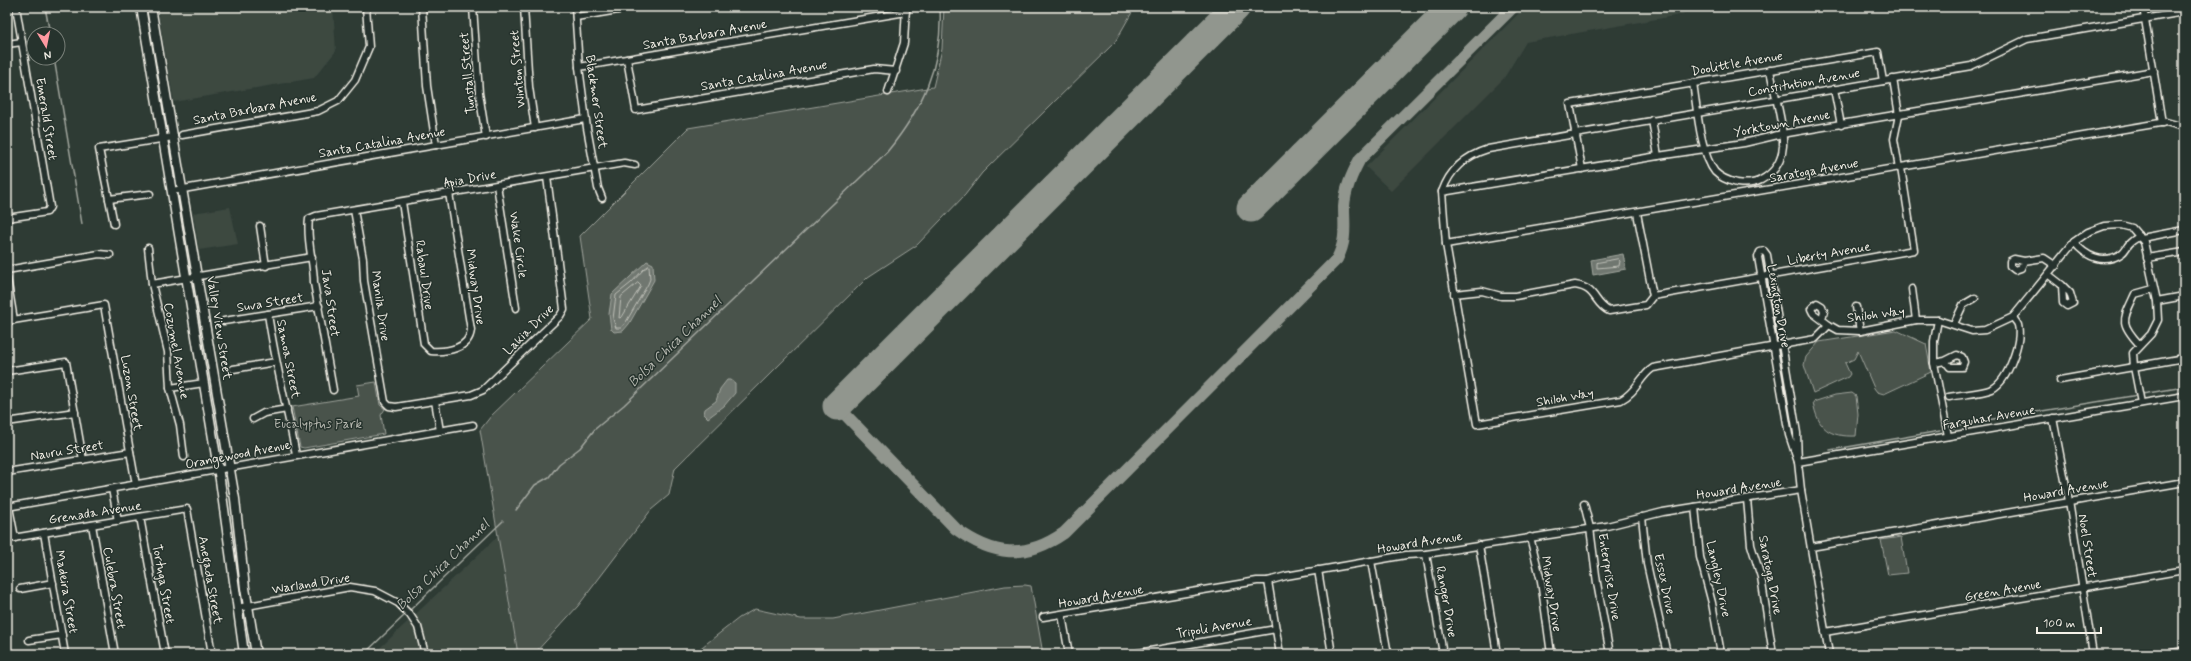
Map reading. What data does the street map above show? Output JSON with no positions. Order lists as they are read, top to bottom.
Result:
{
  "streets": {
    "main road": ["Valley View Street"],
    "street": [
      "Santa Barbara Avenue",
      "Doolittle Avenue",
      "Winton Street",
      "Tunstall Street",
      "Santa Catalina Avenue",
      "Constitution Avenue",
      "Blackmer Street",
      "Emerald Street",
      "Yorktown Avenue",
      "Saratoga Avenue",
      "Apia Drive",
      "Wake Circle",
      "Liberty Avenue",
      "Rabaul Drive",
      "Midway Drive",
      "Suva Street",
      "Java Street",
      "Manila Drive",
      "Lexington Drive",
      "Shiloh Way",
      "Lakia Drive",
      "Cozumel Avenue",
      "Samoa Street",
      "Luzon Street",
      "Farquhar Avenue",
      "Nauru Street",
      "Orangewood Avenue",
      "Howard Avenue",
      "Grenada Avenue",
      "Noel Street",
      "Saratoga Drive",
      "Enterprise Drive",
      "Langley Drive",
      "Anegada Street",
      "Tortuga Street",
      "Warland Drive",
      "Essex Drive",
      "Culebra Street",
      "Green Avenue",
      "Madeira Street",
      "Ranger Drive",
      "Tripoli Avenue"
    ]
  },
  "crossings": [
    ["Santa Barbara Avenue", "Santa Catalina Avenue"],
    ["Santa Barbara Avenue", "Blackmer Street"],
    ["Doolittle Avenue", "Constitution Avenue"],
    ["Winton Street", "Santa Catalina Avenue"],
    ["Tunstall Street", "Santa Catalina Avenue"],
    ["Santa Catalina Avenue", "Blackmer Street"],
    ["Santa Catalina Avenue", "Valley View Street"],
    ["Constitution Avenue", "Yorktown Avenue"],
    ["Constitution Avenue", "Shiloh Way"],
    ["Blackmer Street", "Apia Drive"],
    ["Yorktown Avenue", "Shiloh Way"],
    ["Saratoga Avenue", "Liberty Avenue"],
    ["Saratoga Avenue", "Shiloh Way"],
    ["Apia Drive", "Wake Circle"],
    ["Apia Drive", "Rabaul Drive"],
    ["Apia Drive", "Midway Drive"],
    ["Apia Drive", "Java Street"],
    ["Apia Drive", "Manila Drive"],
    ["Apia Drive", "Lakia Drive"],
    ["Liberty Avenue", "Lexington Drive"],
    ["Rabaul Drive", "Midway Drive"],
    ["Midway Drive", "Howard Avenue"],
    ["Suva Street", "Java Street"],
    ["Suva Street", "Samoa Street"],
    ["Manila Drive", "Lakia Drive"],
    ["Lexington Drive", "Shiloh Way"],
    ["Lexington Drive", "Farquhar Avenue"],
    ["Lexington Drive", "Howard Avenue"],
    ["Lexington Drive", "Green Avenue"],
    ["Valley View Street", "Orangewood Avenue"],
    ["Valley View Street", "Warland Drive"],
    ["Samoa Street", "Orangewood Avenue"],
    ["Luzon Street", "Nauru Street"],
    ["Luzon Street", "Orangewood Avenue"],
    ["Farquhar Avenue", "Noel Street"],
    ["Howard Avenue", "Noel Street"],
    ["Howard Avenue", "Saratoga Drive"],
    ["Howard Avenue", "Enterprise Drive"],
    ["Howard Avenue", "Langley Drive"],
    ["Howard Avenue", "Essex Drive"],
    ["Howard Avenue", "Ranger Drive"],
    ["Grenada Avenue", "Anegada Street"],
    ["Grenada Avenue", "Tortuga Street"],
    ["Grenada Avenue", "Culebra Street"],
    ["Grenada Avenue", "Madeira Street"],
    ["Noel Street", "Green Avenue"]
  ],
  "water": ["Bolsa Chica Channel"],
  "parks": ["Eucalyptus Park"],
  "scale_bar": "100 m",
  "north": "bottom"
}
